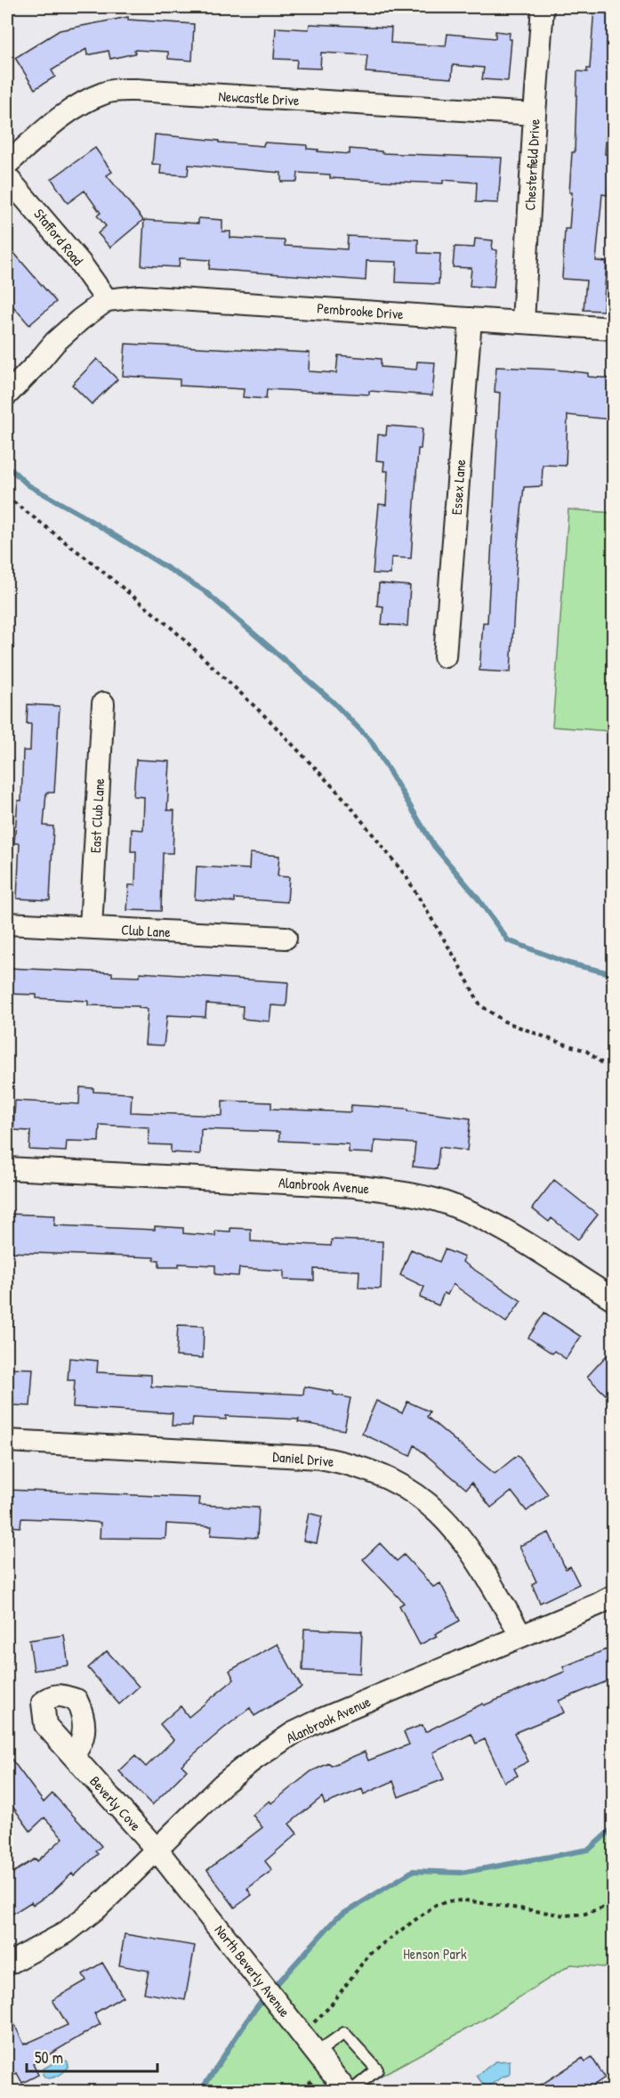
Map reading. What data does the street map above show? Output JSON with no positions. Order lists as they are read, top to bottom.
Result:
{
  "streets": {
    "street": [
      "Newcastle Drive",
      "Chesterfield Drive",
      "Stafford Road",
      "Pembrooke Drive",
      "Essex Lane",
      "East Club Lane",
      "Club Lane",
      "Alanbrook Avenue",
      "Daniel Drive",
      "Beverly Cove",
      "North Beverly Avenue"
    ]
  },
  "crossings": [
    ["Newcastle Drive", "Chesterfield Drive"],
    ["Chesterfield Drive", "Pembrooke Drive"],
    ["Stafford Road", "Pembrooke Drive"],
    ["Pembrooke Drive", "Essex Lane"],
    ["East Club Lane", "Club Lane"],
    ["Alanbrook Avenue", "Daniel Drive"],
    ["Alanbrook Avenue", "Beverly Cove"],
    ["Alanbrook Avenue", "North Beverly Avenue"],
    ["Beverly Cove", "North Beverly Avenue"]
  ],
  "parks": ["Henson Park"],
  "scale_bar": "50 m"
}
